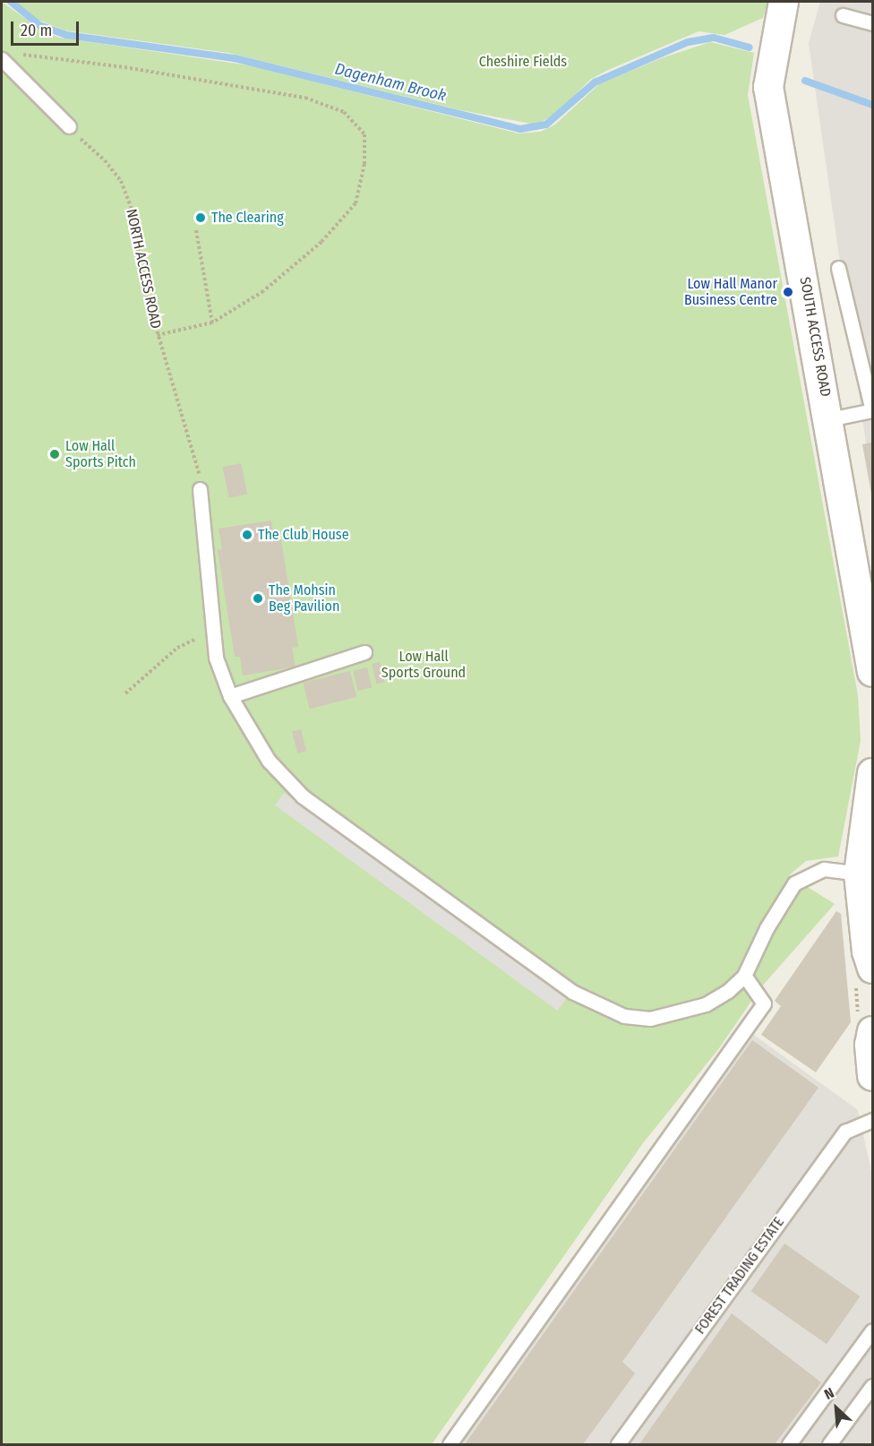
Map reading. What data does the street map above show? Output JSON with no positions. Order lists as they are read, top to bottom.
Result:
{
  "streets": {
    "street": ["SOUTH ACCESS ROAD"],
    "lane": ["FOREST TRADING ESTATE"],
    "path": ["NORTH ACCESS ROAD"]
  },
  "water": ["Dagenham Brook"],
  "parks": ["Cheshire Fields", "Low Hall Sports Ground"],
  "places": [
    "The Clearing",
    "Low Hall Manor Business Centre",
    "Low Hall Sports Pitch",
    "The Club House",
    "The Mohsin Beg Pavilion"
  ],
  "scale_bar": "20 m",
  "north": "top left"
}
